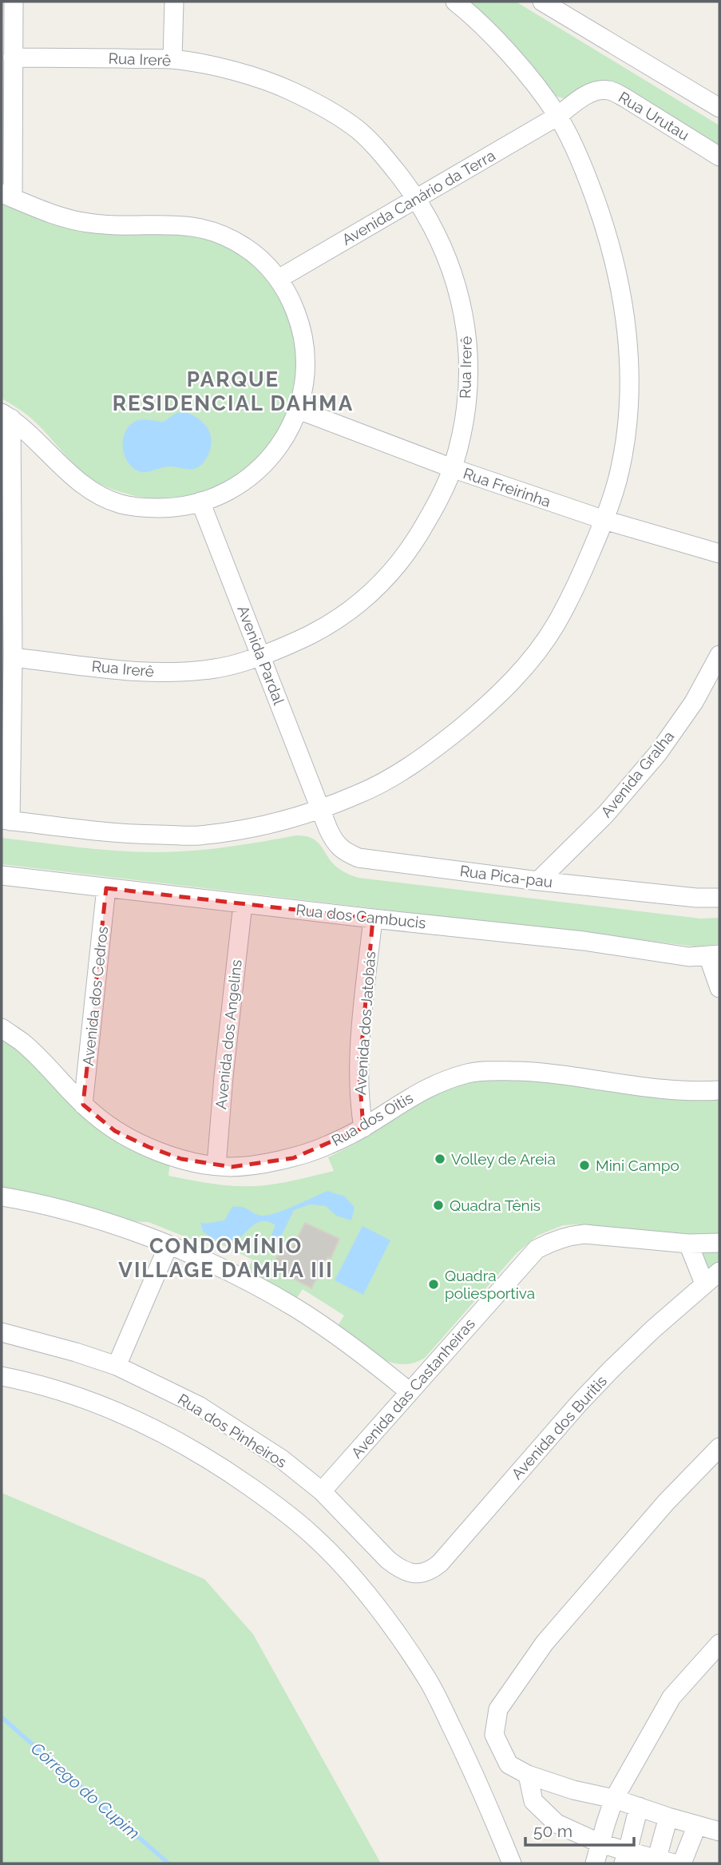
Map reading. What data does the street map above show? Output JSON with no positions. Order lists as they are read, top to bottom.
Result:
{
  "streets": {
    "street": [
      "Rua Irerê",
      "Rua Urutau",
      "Avenida Canário da Terra",
      "Rua Freirinha",
      "Avenida Pardal",
      "Avenida Gralha",
      "Rua Pica-pau",
      "Rua dos Cambucis",
      "Avenida dos Cedros",
      "Avenida dos Jatobás",
      "Avenida dos Angelins",
      "Rua dos Oitis",
      "Avenida das Castanheiras",
      "Avenida dos Buritis",
      "Rua dos Pinheiros"
    ]
  },
  "crossings": [
    ["Rua Irerê", "Avenida Canário da Terra"],
    ["Rua Irerê", "Rua Freirinha"],
    ["Rua Irerê", "Avenida Pardal"],
    ["Rua Urutau", "Avenida Canário da Terra"],
    ["Avenida Pardal", "Rua Pica-pau"],
    ["Avenida Gralha", "Rua Pica-pau"],
    ["Rua dos Cambucis", "Avenida dos Cedros"],
    ["Rua dos Cambucis", "Avenida dos Jatobás"],
    ["Rua dos Cambucis", "Avenida dos Angelins"],
    ["Avenida dos Cedros", "Rua dos Oitis"],
    ["Avenida dos Jatobás", "Rua dos Oitis"],
    ["Avenida dos Angelins", "Rua dos Oitis"],
    ["Avenida das Castanheiras", "Rua dos Pinheiros"],
    ["Avenida dos Buritis", "Rua dos Pinheiros"]
  ],
  "districts": ["PARQUE RESIDENCIAL DAHMA", "CONDOMÍNIO VILLAGE DAMHA III"],
  "water": ["Córrego do Cupim"],
  "places": [
    "Volley de Areia",
    "Mini Campo",
    "Quadra Tênis",
    "Quadra poliesportiva"
  ],
  "scale_bar": "50 m"
}
